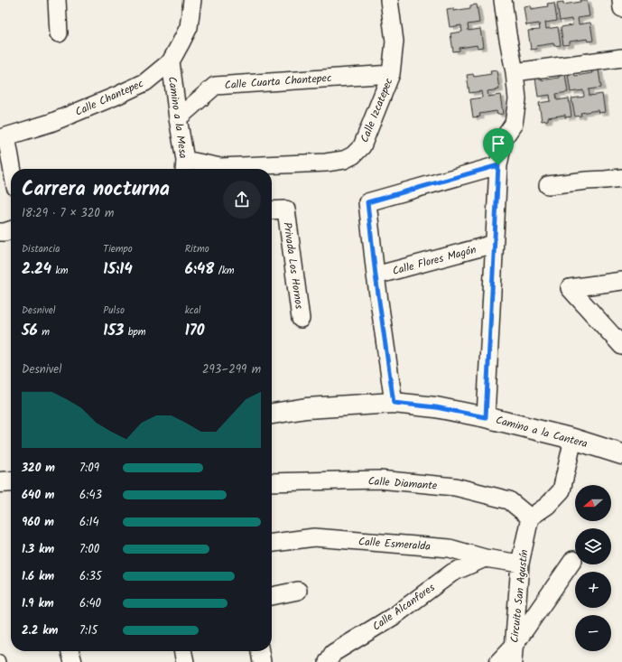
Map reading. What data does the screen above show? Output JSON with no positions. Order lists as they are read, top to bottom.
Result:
{
  "streets": {
    "street": [
      "Calle Cuarta Chantepec",
      "Calle Chantepec",
      "Calle Izcatepec",
      "Camino a la Mesa",
      "Calle Flores Magón",
      "Privada Los Hornos",
      "Camino a la Cantera",
      "Calle Diamante",
      "Calle Esmeralda",
      "Circuito San Agustín",
      "Calle Alcanfores"
    ]
  },
  "crossings": [
    ["Calle Cuarta Chantepec", "Calle Izcatepec"],
    ["Calle Cuarta Chantepec", "Camino a la Mesa"],
    ["Calle Chantepec", "Camino a la Mesa"],
    ["Calle Izcatepec", "Camino a la Mesa"],
    ["Calle Diamante", "Circuito San Agustín"],
    ["Calle Esmeralda", "Circuito San Agustín"],
    ["Calle Esmeralda", "Calle Alcanfores"]
  ],
  "north": "left",
  "page": {
    "heading": ["Carrera nocturna", "18:29 · 7 × 320 m"],
    "stats": [
      ["Distancia", "2.24 km"],
      ["Tiempo", "15:14"],
      ["Ritmo", "6:48 /km"],
      ["Desnivel", "56 m"],
      ["Pulso", "153 bpm"],
      ["kcal", "170"]
    ],
    "chart": ["Desnivel", "293–299 m"],
    "list": [
      {
        "name": "320 m",
        "note": "7:09"
      },
      {
        "name": "640 m",
        "note": "6:43"
      },
      {
        "name": "960 m",
        "note": "6:14"
      },
      {
        "name": "1.3 km",
        "note": "7:00"
      },
      {
        "name": "1.6 km",
        "note": "6:35"
      },
      {
        "name": "1.9 km",
        "note": "6:40"
      },
      {
        "name": "2.2 km",
        "note": "7:15"
      }
    ],
    "map_buttons": ["+", "−"]
  }
}
